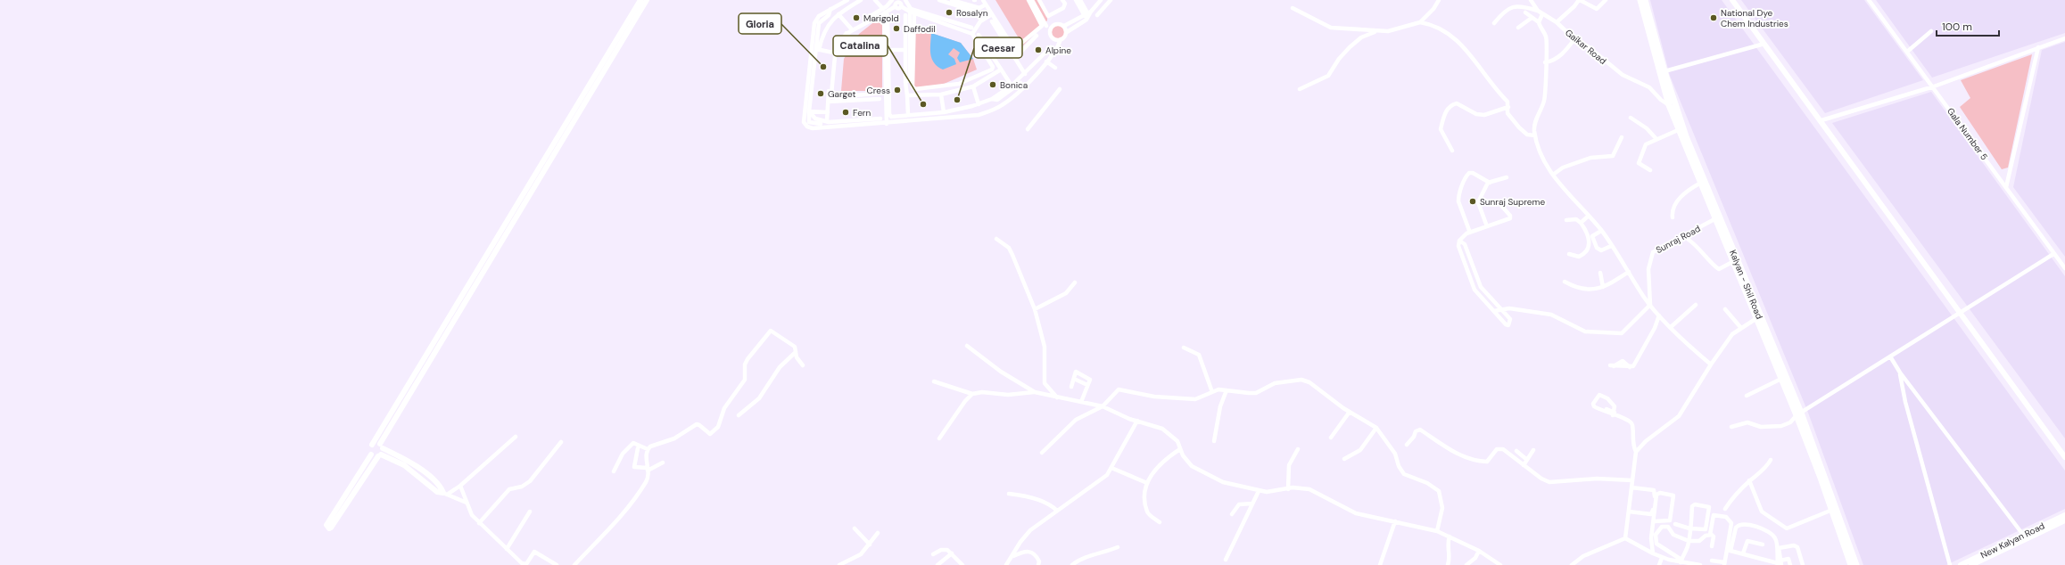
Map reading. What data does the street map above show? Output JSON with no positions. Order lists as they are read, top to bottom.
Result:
{
  "streets": {
    "main road": ["Kalyan - Shil Road"],
    "street": [
      "Gaikar Road",
      "Gala Number 5",
      "Sunraj Road",
      "New Kalyan Road"
    ]
  },
  "crossings": [
    ["Gaikar Road", "Kalyan - Shil Road"],
    ["Sunraj Road", "Kalyan - Shil Road"]
  ],
  "places": [
    "Rosalyn",
    "Marigold",
    "National Dye Chem Industries",
    "Daffodil",
    "Alpine",
    "Gloria",
    "Bonica",
    "Cress",
    "Garget",
    "Caesar",
    "Catalina",
    "Fern",
    "Sunraj Supreme"
  ],
  "scale_bar": "100 m"
}
